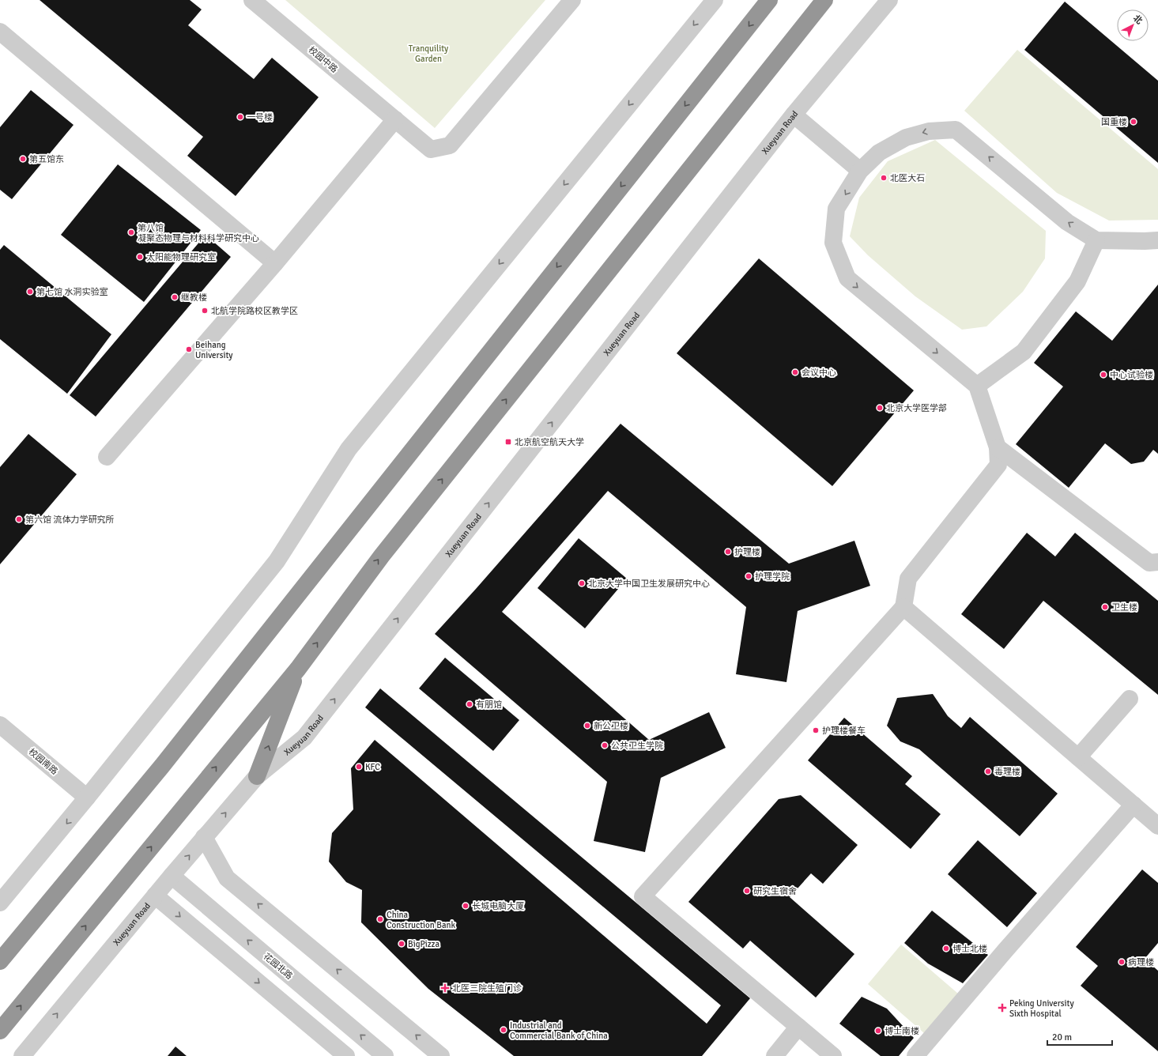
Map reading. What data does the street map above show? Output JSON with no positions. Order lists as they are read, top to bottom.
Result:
{
  "streets": {
    "street": [
      "校园中路",
      "Xueyuan Road",
      "校园南路",
      "花园北路"
    ]
  },
  "crossings": [
    ["Xueyuan Road", "花园北路"]
  ],
  "parks": ["Tranquility Garden"],
  "places": {
    "other": [
      "一号楼",
      "国重楼",
      "第五馆东",
      "北医大石",
      "第八馆 凝聚态物理与材料科学研究中心",
      "太阳能物理研究室",
      "第七馆 水洞实验室",
      "继教楼",
      "北航学院路校区教学区",
      "Beihang University",
      "会议中心",
      "中心试验楼",
      "北京大学医学部",
      "第六馆 流体力学研究所",
      "护理楼",
      "护理学院",
      "北京大学中国卫生发展研究中心",
      "卫生楼",
      "有朋馆",
      "新公卫楼",
      "护理楼餐车",
      "公共卫生学院",
      "KFC",
      "毒理楼",
      "研究生宿舍",
      "长城电脑大厦",
      "China Construction Bank",
      "BigPizza",
      "博士北楼",
      "病理楼",
      "Industrial and Commercial Bank of China",
      "博士南楼"
    ],
    "transit": ["北京航空航天大学"],
    "health": ["北医三院生殖门诊", "Peking University Sixth Hospital"]
  },
  "scale_bar": "20 m",
  "north": "top right"
}
